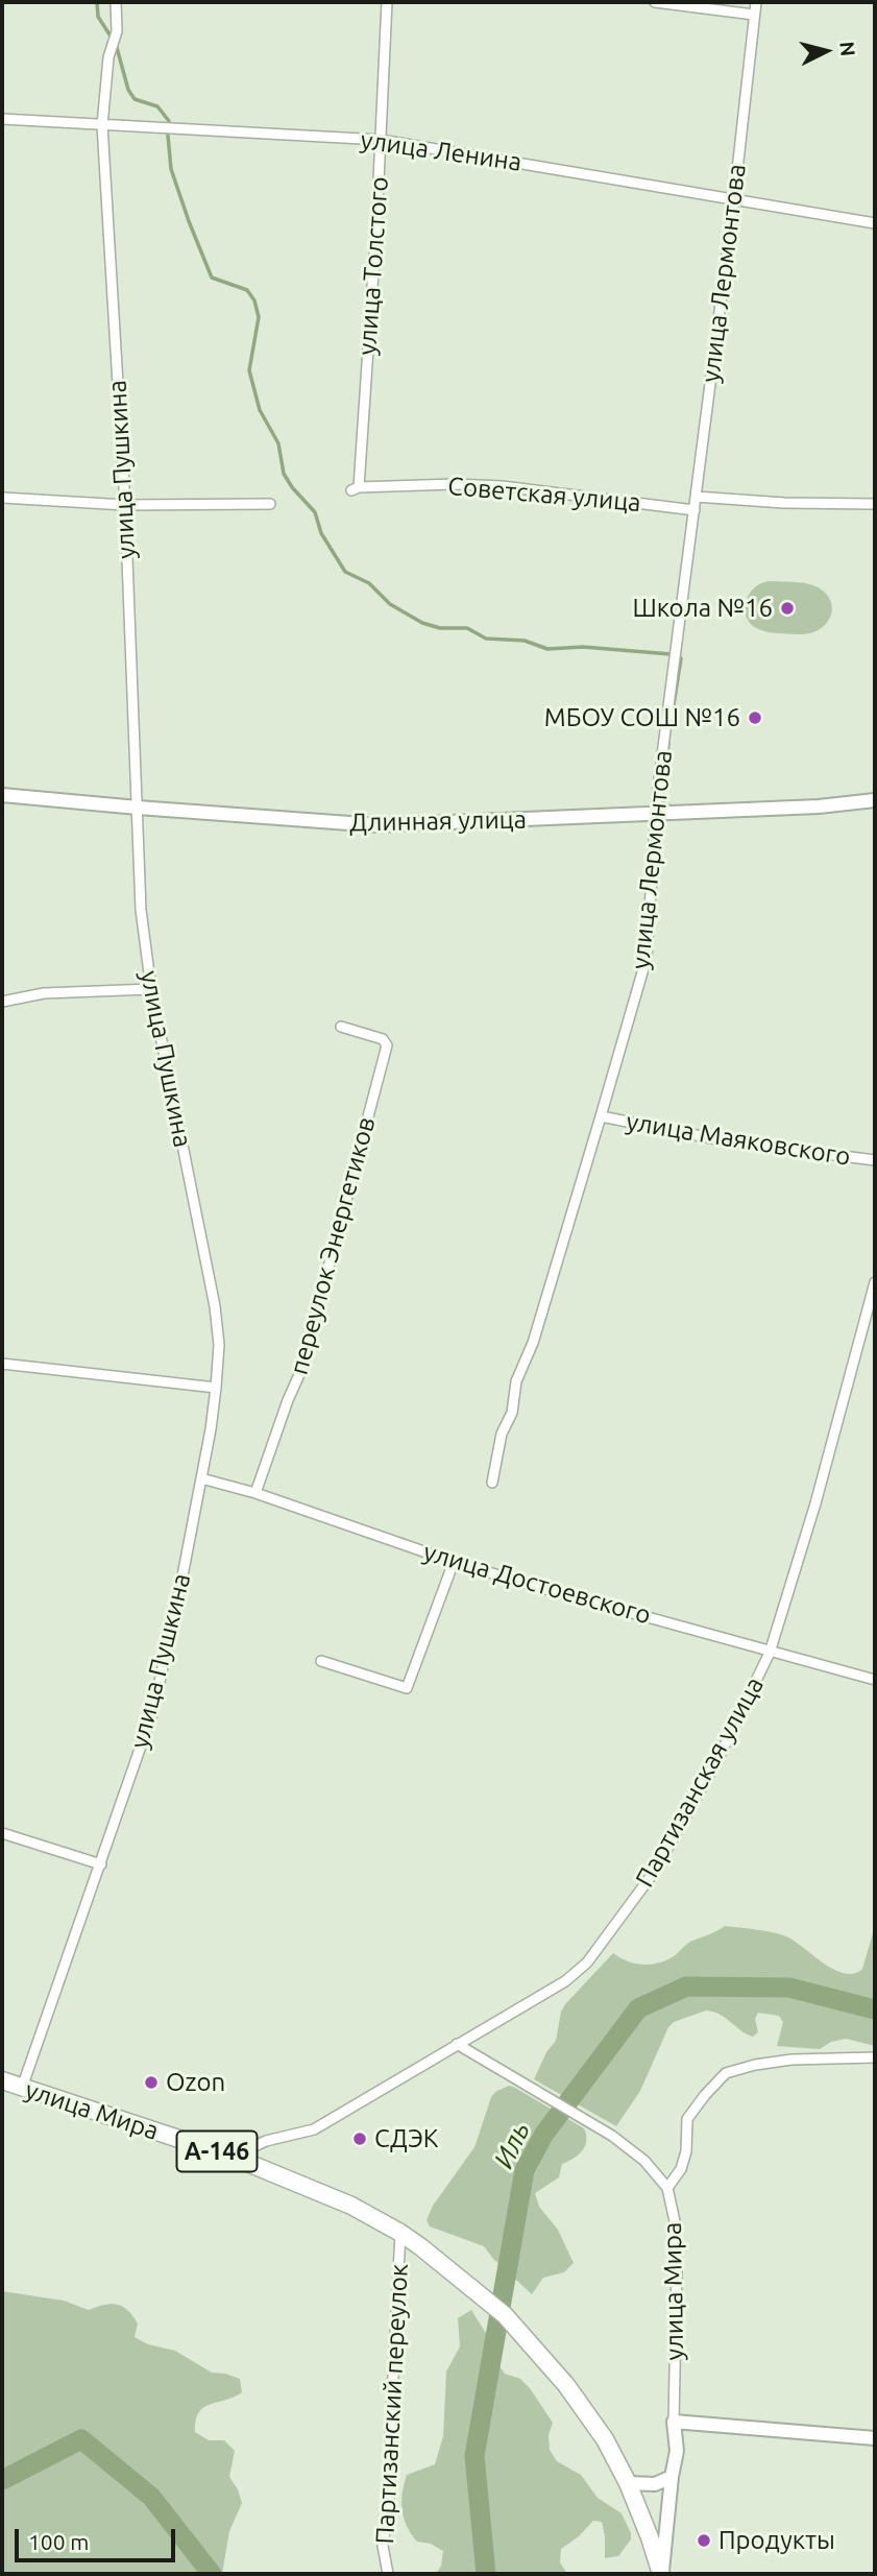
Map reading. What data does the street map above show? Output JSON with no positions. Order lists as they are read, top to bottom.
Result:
{
  "streets": {
    "highway": ["улица Мира", "А-146"],
    "main road": ["Длинная улица"],
    "street": [
      "улица Ленина",
      "улица Толстого",
      "улица Лермонтова",
      "улица Пушкина",
      "Советская улица",
      "улица Маяковского",
      "переулок Энергетиков",
      "улица Достоевского",
      "Партизанская улица",
      "Партизанский переулок"
    ]
  },
  "crossings": [
    ["улица Ленина", "улица Толстого"],
    ["улица Ленина", "улица Лермонтова"],
    ["улица Ленина", "улица Пушкина"],
    ["улица Толстого", "Советская улица"],
    ["улица Лермонтова", "Советская улица"],
    ["улица Лермонтова", "Длинная улица"],
    ["улица Лермонтова", "улица Маяковского"],
    ["улица Пушкина", "Длинная улица"],
    ["улица Пушкина", "улица Достоевского"],
    ["улица Пушкина", "улица Мира"],
    ["переулок Энергетиков", "улица Достоевского"],
    ["улица Достоевского", "Партизанская улица"],
    ["Партизанская улица", "улица Мира"],
    ["улица Мира", "Партизанский переулок"]
  ],
  "water": ["Иль"],
  "places": [
    "Школа №16",
    "МБОУ СОШ №16",
    "Ozon",
    "СДЭК",
    "Продукты"
  ],
  "scale_bar": "100 m",
  "north": "right"
}
